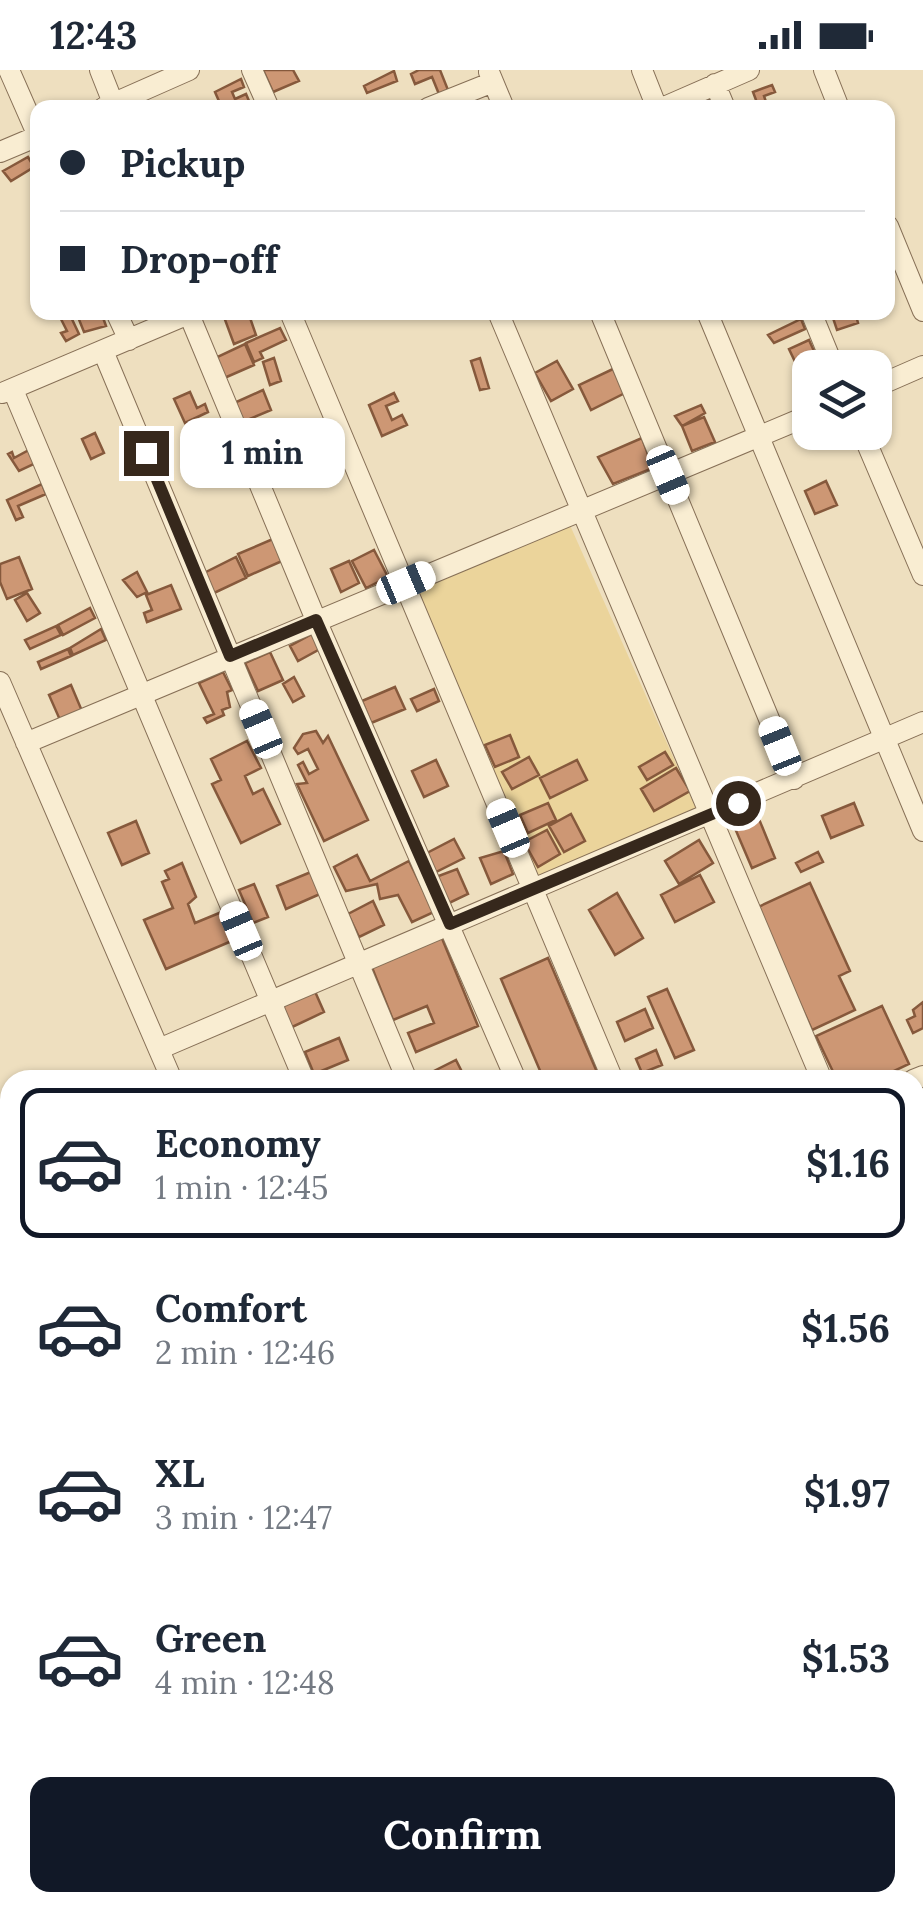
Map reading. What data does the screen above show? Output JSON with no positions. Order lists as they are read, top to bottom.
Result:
{
  "page": {
    "status": "12:43",
    "banner": ["Pickup", "Drop-off"],
    "bubble": "1 min",
    "list": [
      {
        "name": "Economy",
        "note": "1 min · 12:45",
        "value": "$1.16"
      },
      {
        "name": "Comfort",
        "note": "2 min · 12:46",
        "value": "$1.56"
      },
      {
        "name": "XL",
        "note": "3 min · 12:47",
        "value": "$1.97"
      },
      {
        "name": "Green",
        "note": "4 min · 12:48",
        "value": "$1.53"
      }
    ],
    "buttons": "Confirm"
  }
}
